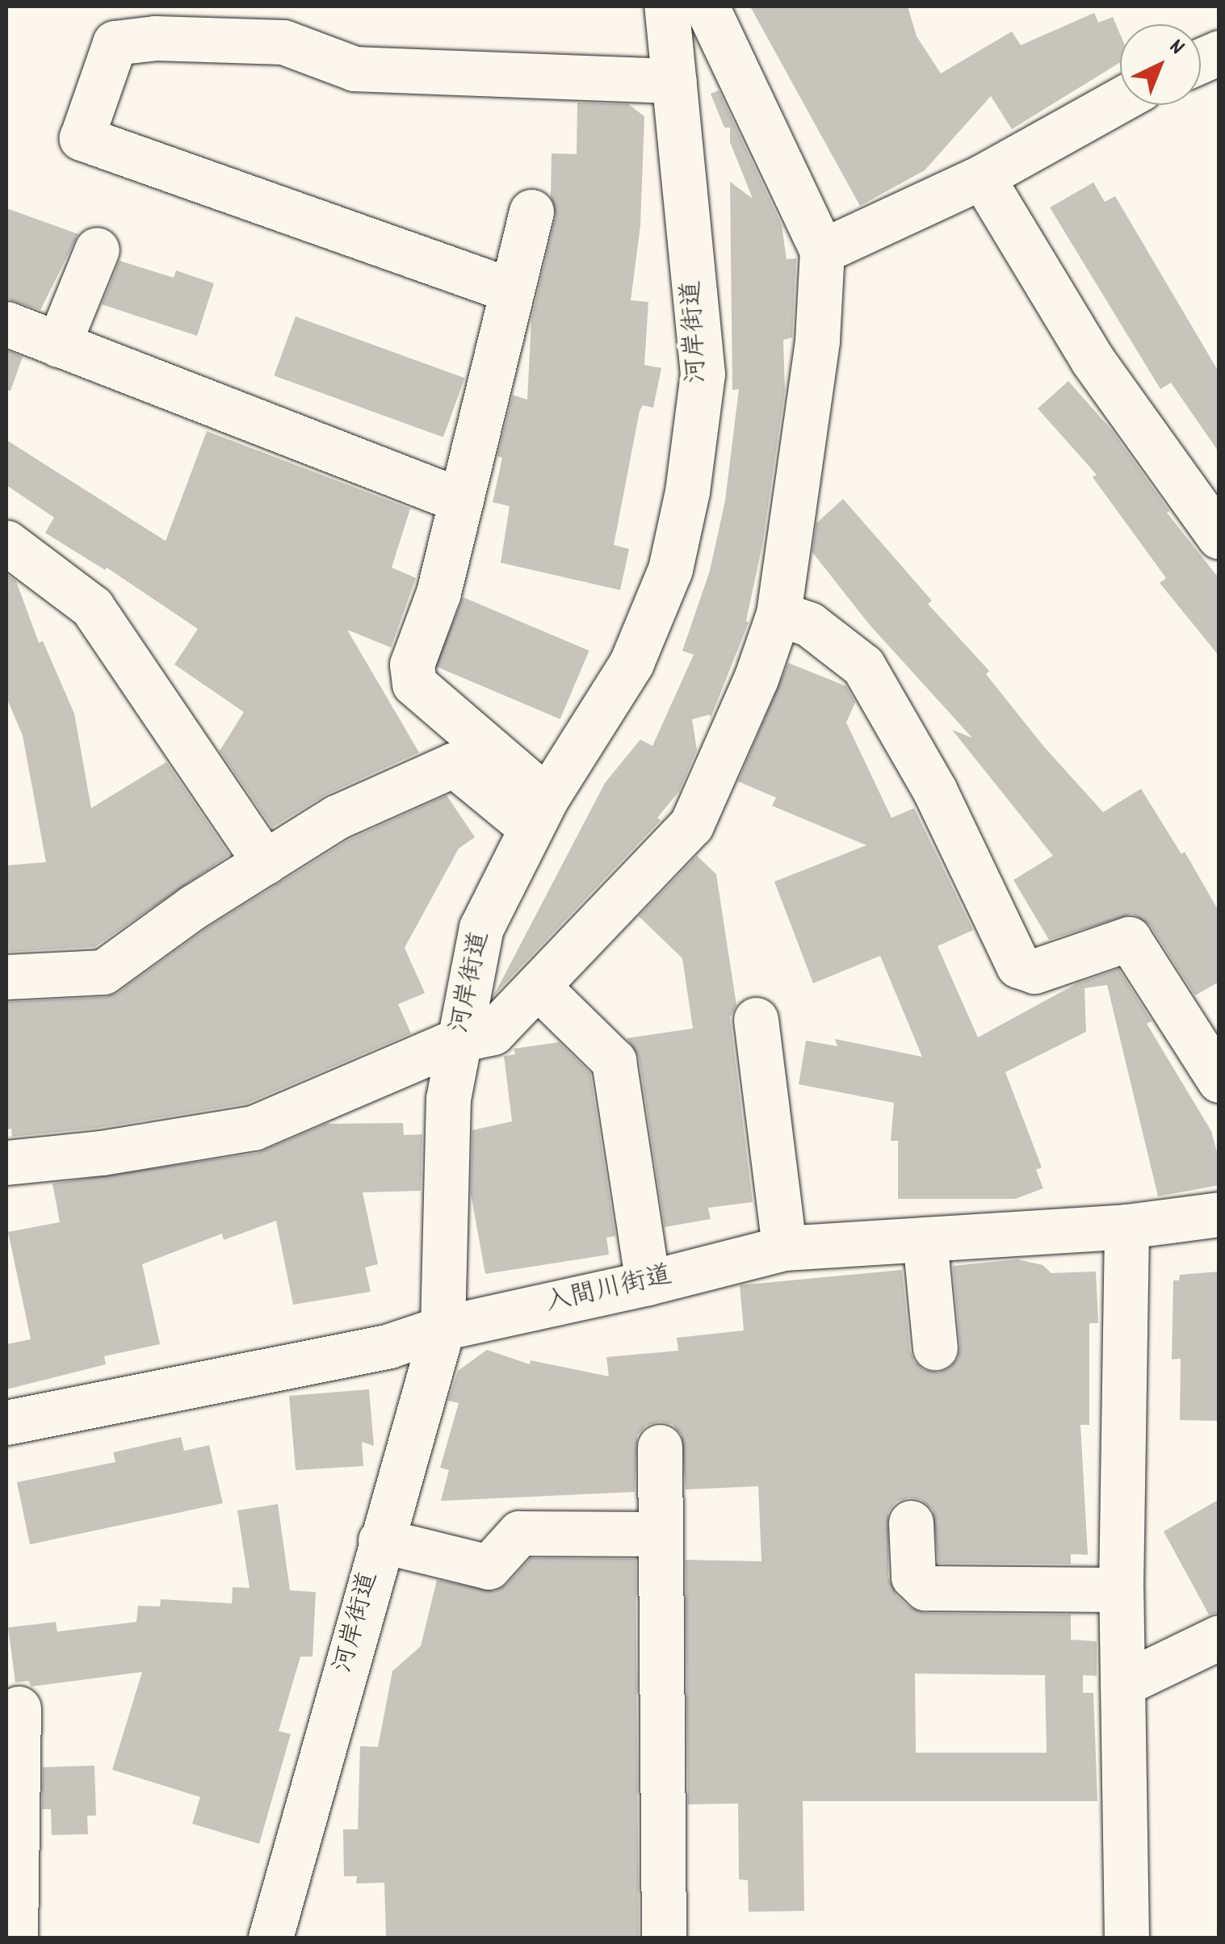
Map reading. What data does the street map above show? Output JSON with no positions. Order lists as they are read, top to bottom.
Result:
{
  "streets": {
    "street": ["河岸街道", "入間川街道"]
  },
  "crossings": [
    ["河岸街道", "入間川街道"]
  ],
  "north": "top right"
}
